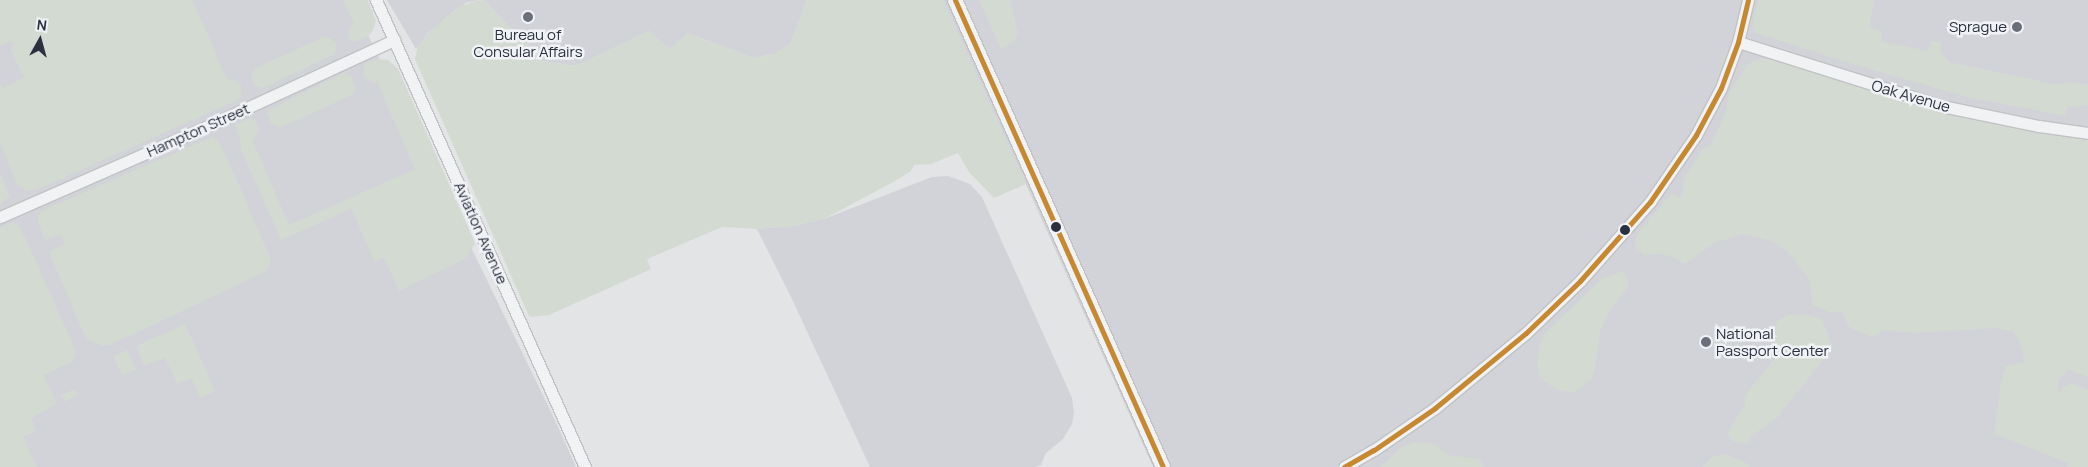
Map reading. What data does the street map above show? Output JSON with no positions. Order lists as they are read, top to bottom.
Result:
{
  "streets": {
    "street": ["Oak Avenue", "Hampton Street", "Aviation Avenue"]
  },
  "crossings": [
    ["Hampton Street", "Aviation Avenue"]
  ],
  "places": ["Bureau of Consular Affairs", "Sprague", "National Passport Center"],
  "north": "top"
}
